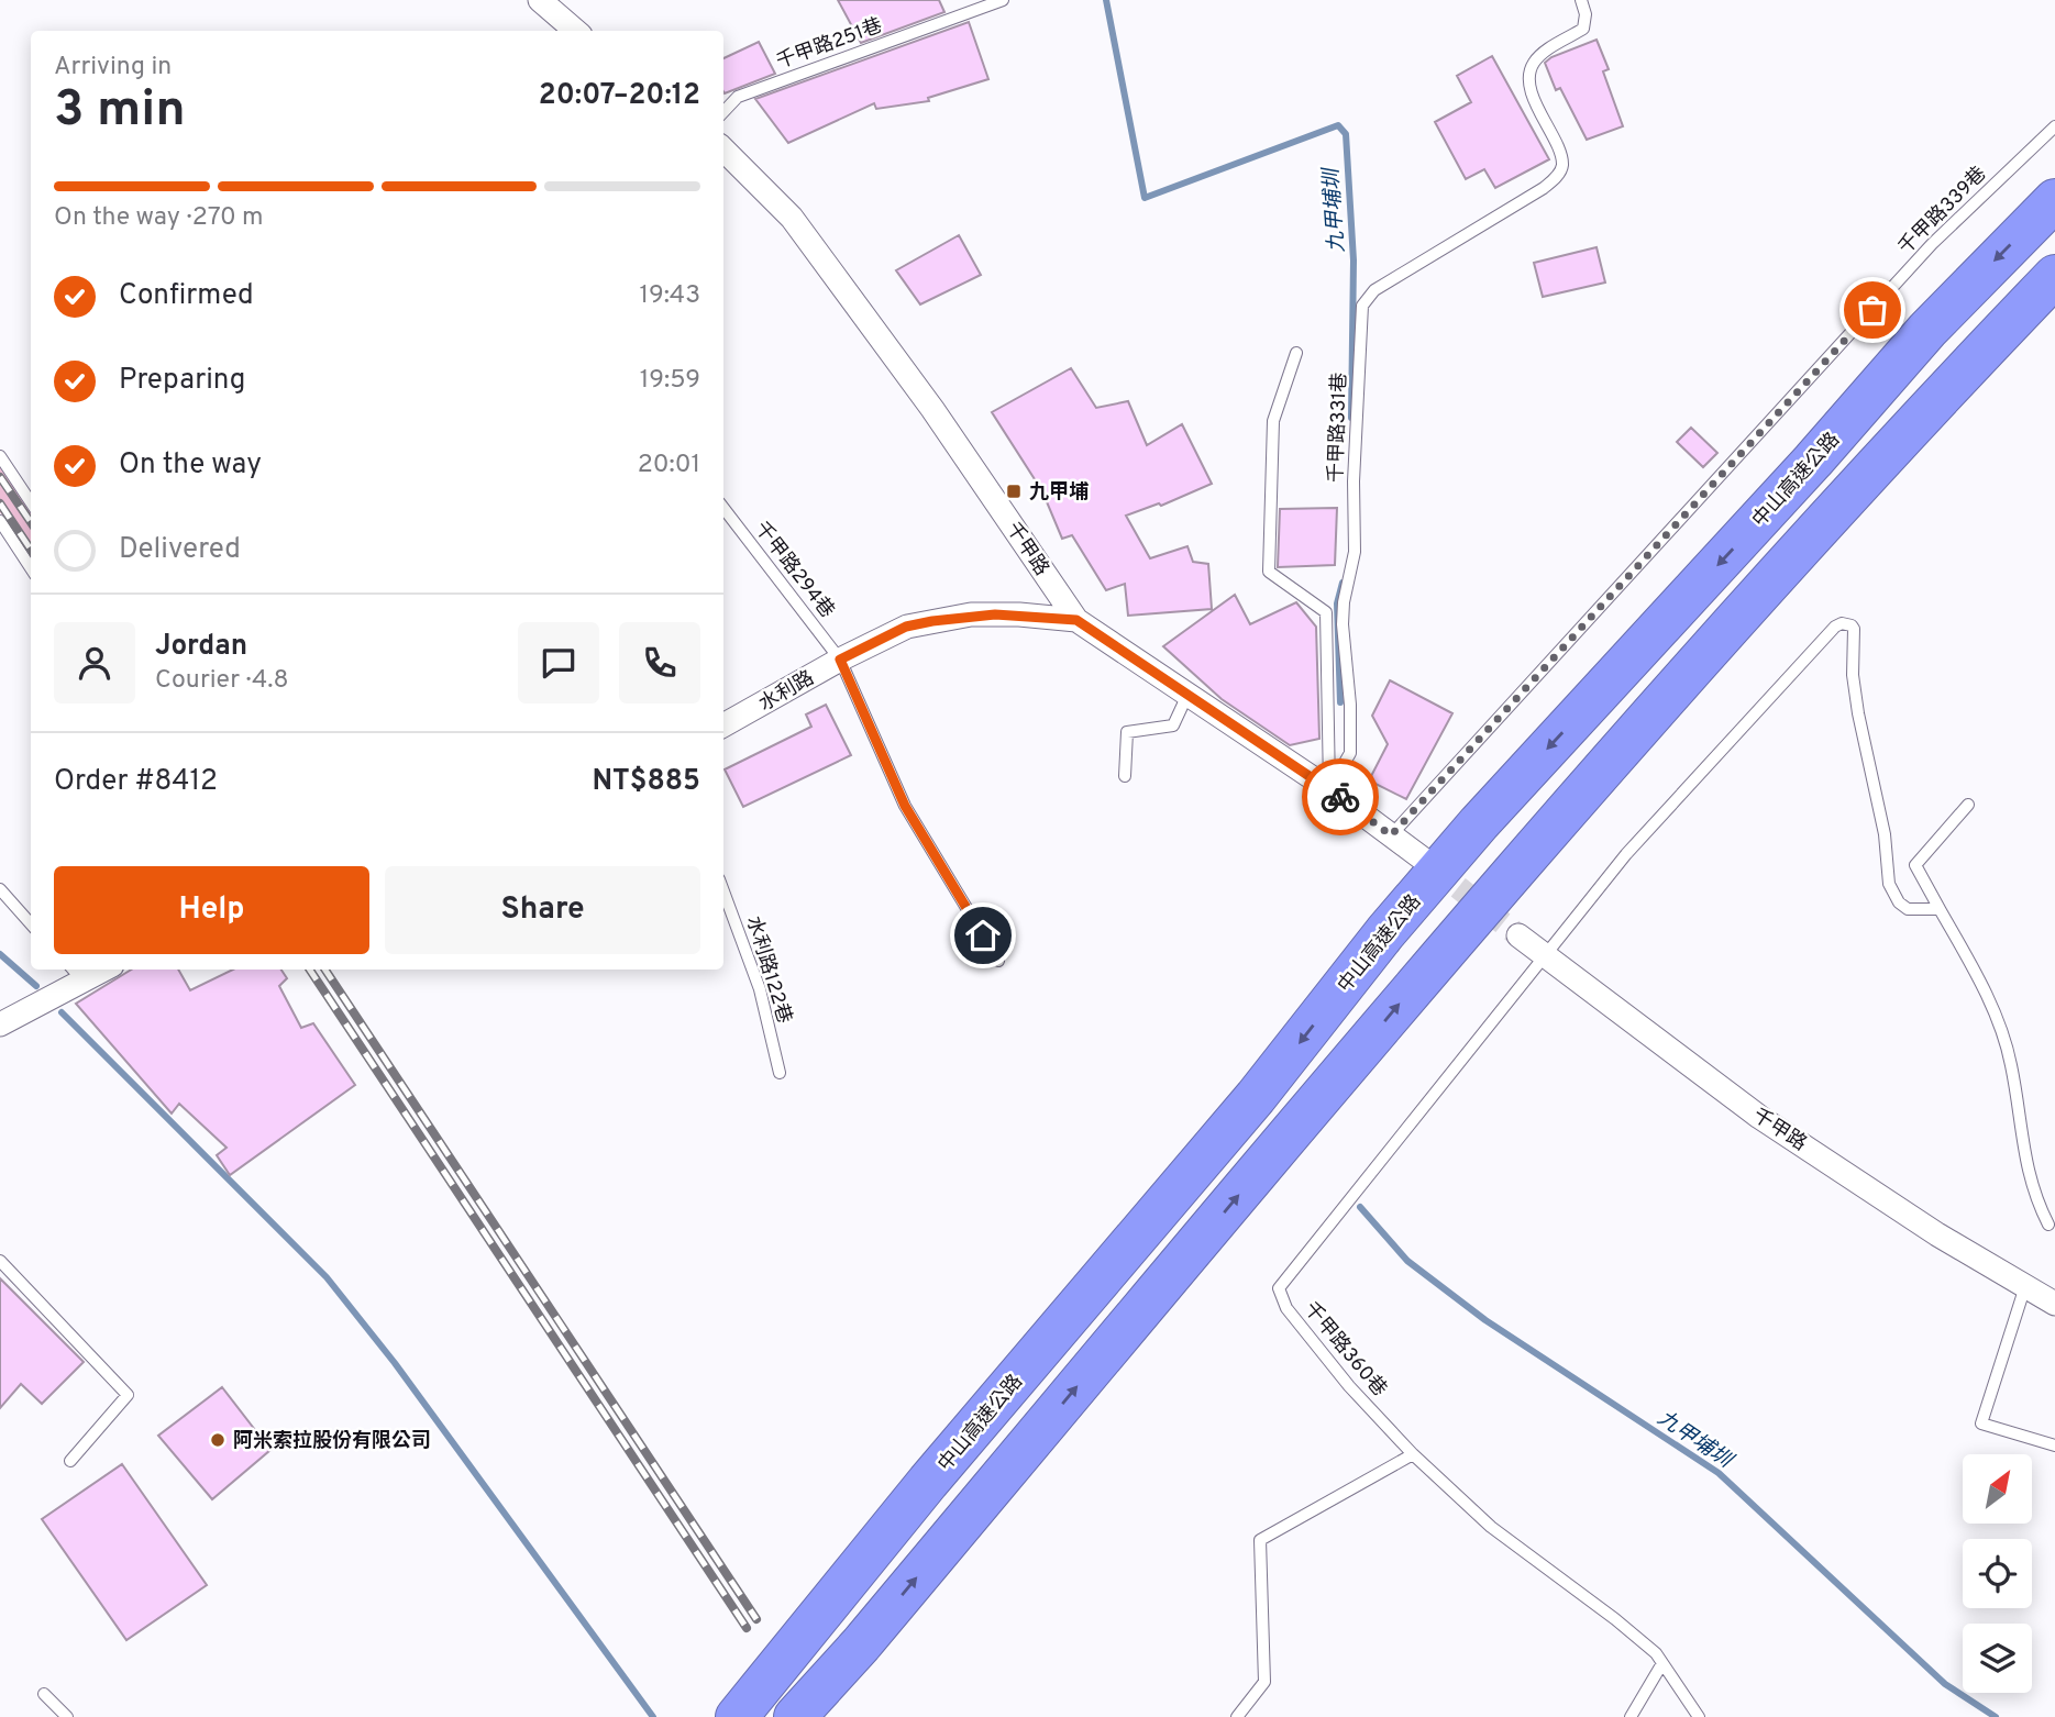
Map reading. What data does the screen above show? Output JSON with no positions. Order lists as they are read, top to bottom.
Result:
{
  "streets": {
    "highway": ["中山高速公路"],
    "street": ["千甲路", "水利路"],
    "lane": [
      "千甲路251巷",
      "千甲路339巷",
      "千甲路331巷",
      "千甲路294巷",
      "水利路122巷",
      "千甲路360巷"
    ]
  },
  "crossings": [
    ["千甲路339巷", "千甲路"],
    ["千甲路331巷", "千甲路"],
    ["千甲路", "水利路"],
    ["千甲路", "千甲路360巷"],
    ["千甲路294巷", "水利路"]
  ],
  "water": ["九甲埔圳"],
  "places": {
    "transit": ["九甲埔"],
    "other": ["阿米索拉股份有限公司"]
  },
  "north": "top right",
  "page": {
    "heading": ["3 min", "Arriving in", "20:07–20:12"],
    "panel": [
      "Jordan",
      "Courier · 4.8",
      "Order #8412",
      "NT$885"
    ],
    "bar": "On the way · 270 m",
    "list": [
      ["Confirmed", "19:43"],
      ["Preparing", "19:59"],
      ["On the way", "20:01"],
      "Delivered"
    ],
    "buttons": ["Help", "Share"]
  }
}
